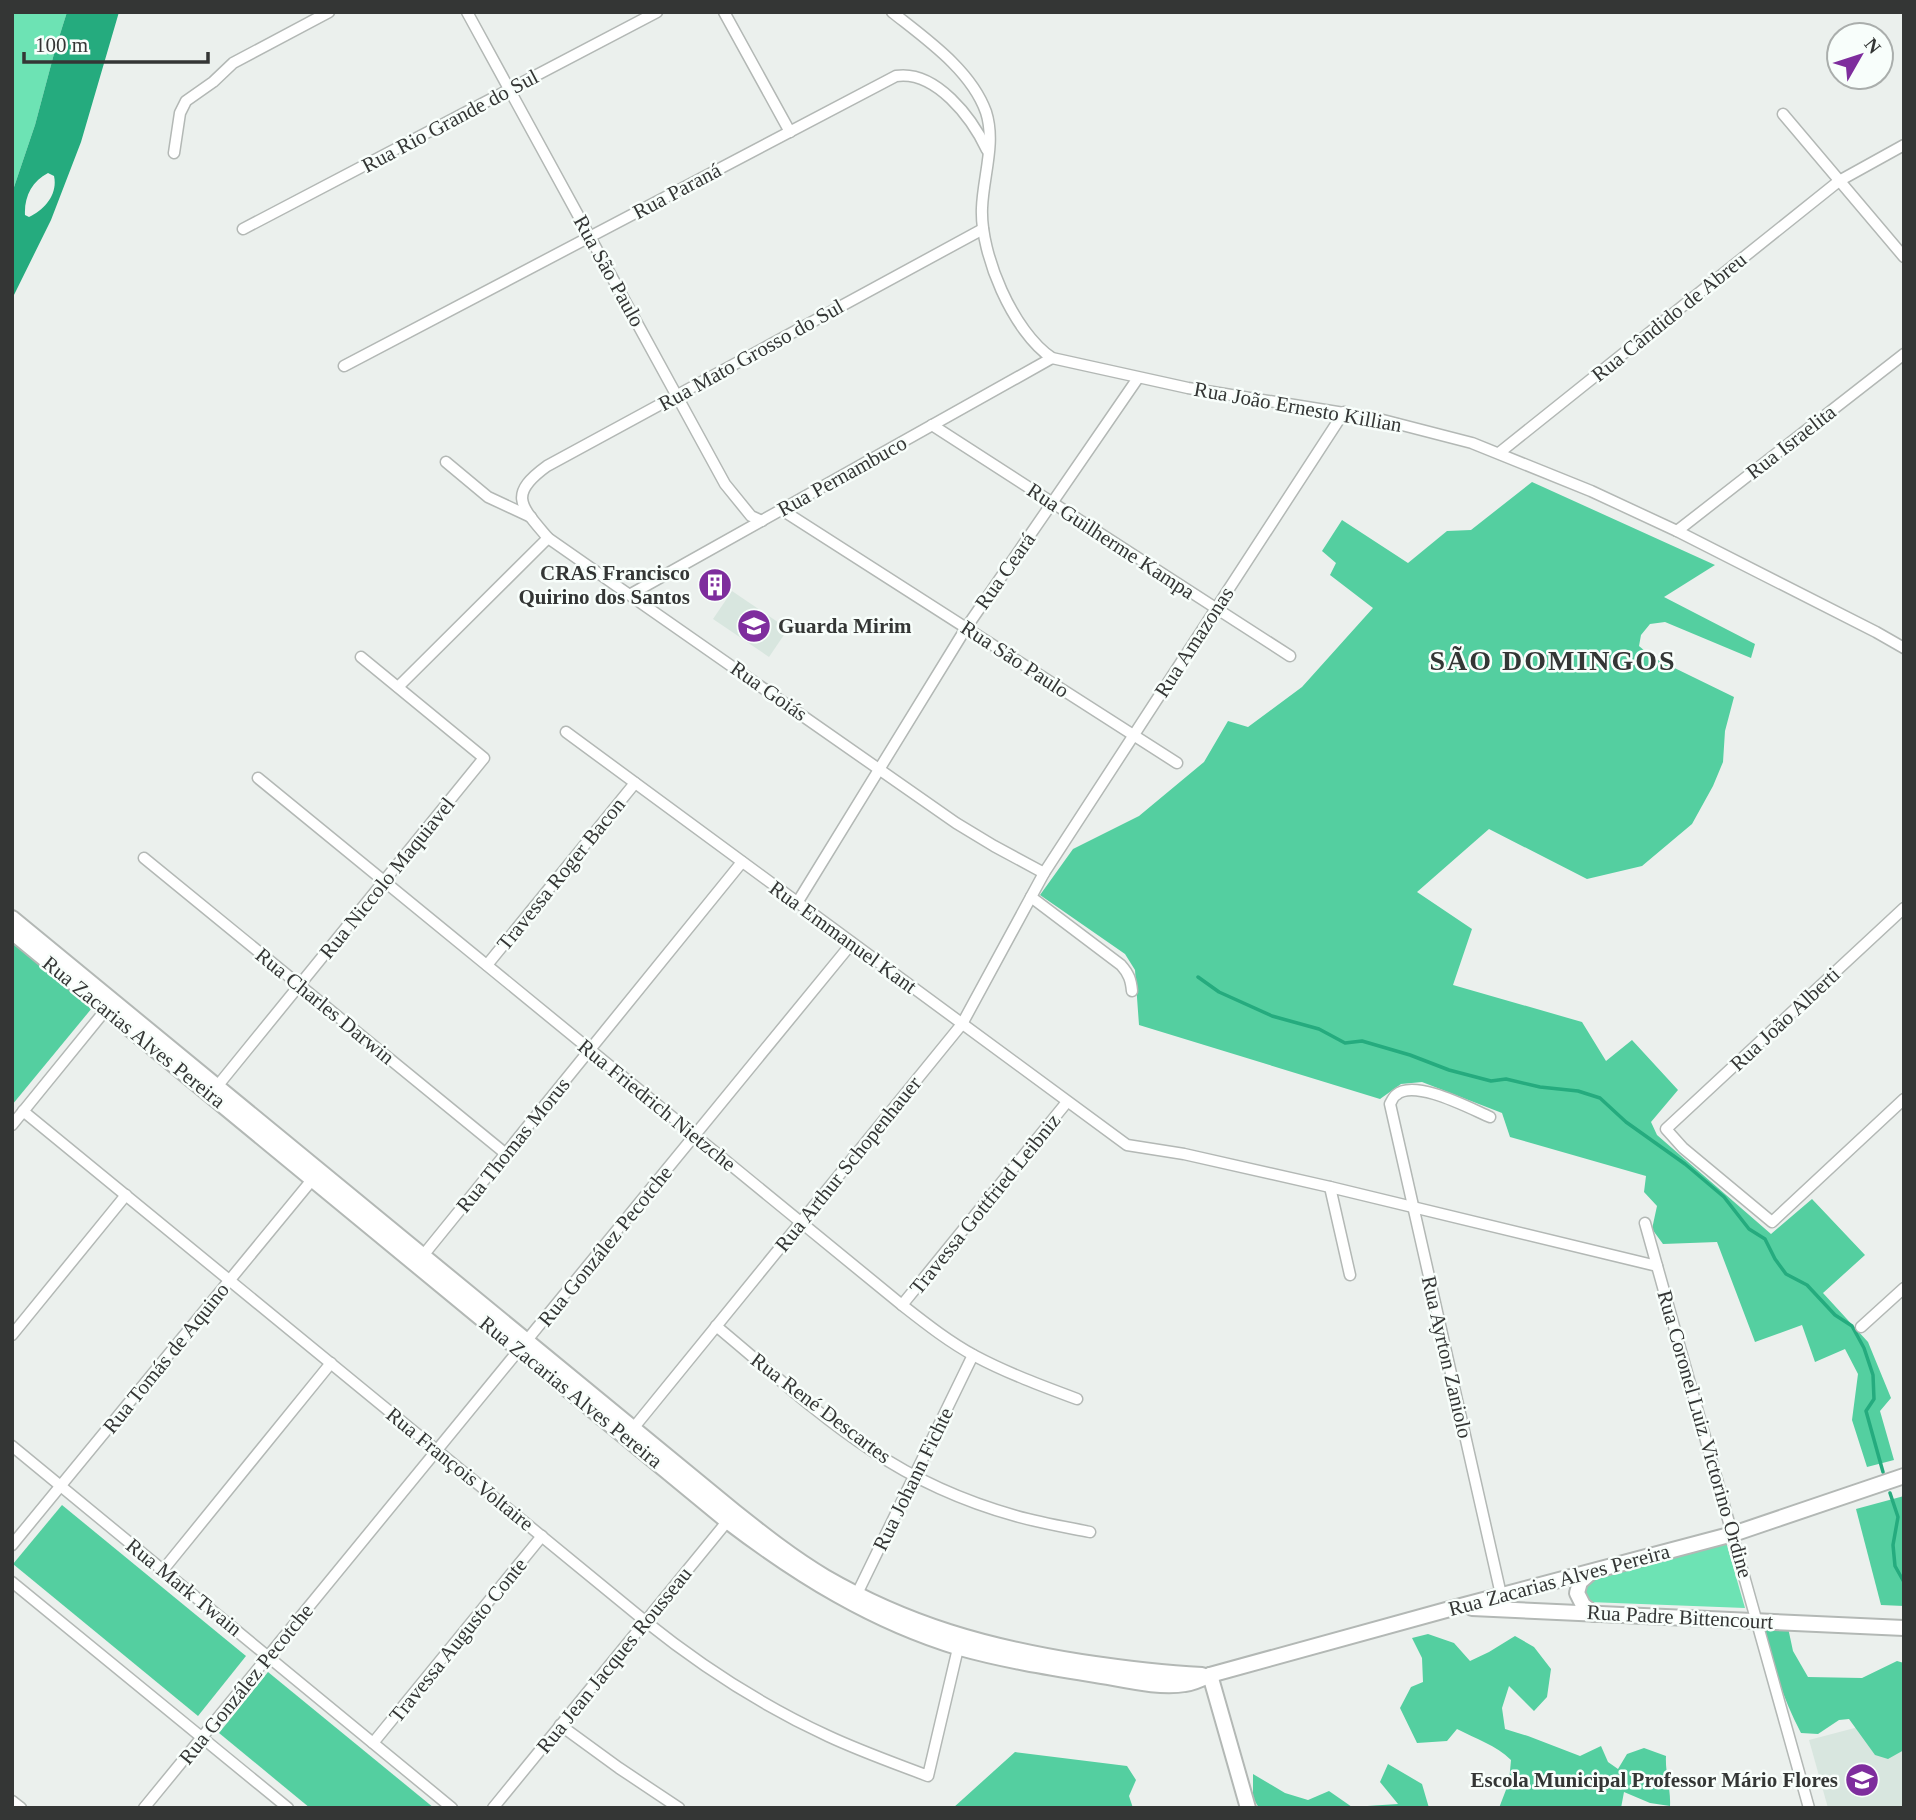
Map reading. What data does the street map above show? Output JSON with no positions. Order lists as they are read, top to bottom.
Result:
{
  "streets": {
    "street": [
      "Rua Rio Grande do Sul",
      "Rua Paraná",
      "Rua São Paulo",
      "Rua Cândido de Abreu",
      "Rua Mato Grosso do Sul",
      "Rua João Ernesto Killian",
      "Rua Israelita",
      "Rua Pernambuco",
      "Rua Guilherme Kampa",
      "Rua Ceará",
      "Rua Amazonas",
      "Rua Goiás",
      "Travessa Roger Bacon",
      "Rua Niccolo Maquiavel",
      "Rua Emmanuel Kant",
      "Rua Charles Darwin",
      "Rua João Alberti",
      "Rua Zacarias Alves Pereira",
      "Rua Friedrich Nietzche",
      "Rua Thomas Morus",
      "Rua Arthur Schopenhauer",
      "Travessa Gottfried Leibniz",
      "Rua González Pecotche",
      "Rua Ayrton Zaniolo",
      "Rua Tomás de Aquino",
      "Rua René Descartes",
      "Rua Coronel Luiz Victorino Ordine",
      "Rua François Voltaire",
      "Rua Johann Fichte",
      "Rua Mark Twain",
      "Rua Padre Bittencourt",
      "Travessa Augusto Conte",
      "Rua Jean Jacques Rousseau"
    ]
  },
  "crossings": [
    ["Rua Rio Grande do Sul", "Rua São Paulo"],
    ["Rua Paraná", "Rua São Paulo"],
    ["Rua São Paulo", "Rua Mato Grosso do Sul"],
    ["Rua São Paulo", "Rua Pernambuco"],
    ["Rua São Paulo", "Rua Ceará"],
    ["Rua São Paulo", "Rua Amazonas"],
    ["Rua Cândido de Abreu", "Rua João Ernesto Killian"],
    ["Rua Mato Grosso do Sul", "Rua Goiás"],
    ["Rua João Ernesto Killian", "Rua Israelita"],
    ["Rua João Ernesto Killian", "Rua Pernambuco"],
    ["Rua João Ernesto Killian", "Rua Ceará"],
    ["Rua João Ernesto Killian", "Rua Amazonas"],
    ["Rua Pernambuco", "Rua Guilherme Kampa"],
    ["Rua Pernambuco", "Rua Goiás"],
    ["Rua Guilherme Kampa", "Rua Ceará"],
    ["Rua Guilherme Kampa", "Rua Amazonas"],
    ["Rua Ceará", "Rua Goiás"],
    ["Rua Ceará", "Rua Emmanuel Kant"],
    ["Rua Amazonas", "Rua Goiás"],
    ["Rua Amazonas", "Rua Arthur Schopenhauer"],
    ["Rua Goiás", "Rua Arthur Schopenhauer"],
    ["Travessa Roger Bacon", "Rua Emmanuel Kant"],
    ["Travessa Roger Bacon", "Rua Friedrich Nietzche"],
    ["Rua Niccolo Maquiavel", "Rua Charles Darwin"],
    ["Rua Niccolo Maquiavel", "Rua Zacarias Alves Pereira"],
    ["Rua Niccolo Maquiavel", "Rua Friedrich Nietzche"],
    ["Rua Emmanuel Kant", "Rua Thomas Morus"],
    ["Rua Emmanuel Kant", "Rua Arthur Schopenhauer"],
    ["Rua Emmanuel Kant", "Travessa Gottfried Leibniz"],
    ["Rua Emmanuel Kant", "Rua González Pecotche"],
    ["Rua Charles Darwin", "Rua Thomas Morus"],
    ["Rua Zacarias Alves Pereira", "Rua Thomas Morus"],
    ["Rua Zacarias Alves Pereira", "Rua Arthur Schopenhauer"],
    ["Rua Zacarias Alves Pereira", "Rua González Pecotche"],
    ["Rua Zacarias Alves Pereira", "Rua Ayrton Zaniolo"],
    ["Rua Zacarias Alves Pereira", "Rua Tomás de Aquino"],
    ["Rua Zacarias Alves Pereira", "Rua Coronel Luiz Victorino Ordine"],
    ["Rua Zacarias Alves Pereira", "Rua François Voltaire"],
    ["Rua Zacarias Alves Pereira", "Rua Johann Fichte"],
    ["Rua Zacarias Alves Pereira", "Rua Padre Bittencourt"],
    ["Rua Zacarias Alves Pereira", "Rua Jean Jacques Rousseau"],
    ["Rua Friedrich Nietzche", "Rua Thomas Morus"],
    ["Rua Friedrich Nietzche", "Rua Arthur Schopenhauer"],
    ["Rua Friedrich Nietzche", "Travessa Gottfried Leibniz"],
    ["Rua Friedrich Nietzche", "Rua González Pecotche"],
    ["Rua Friedrich Nietzche", "Rua Johann Fichte"],
    ["Rua Arthur Schopenhauer", "Rua René Descartes"],
    ["Rua González Pecotche", "Rua François Voltaire"],
    ["Rua González Pecotche", "Rua Mark Twain"],
    ["Rua Ayrton Zaniolo", "Rua Padre Bittencourt"],
    ["Rua Tomás de Aquino", "Rua François Voltaire"],
    ["Rua Tomás de Aquino", "Rua Mark Twain"],
    ["Rua René Descartes", "Rua Johann Fichte"],
    ["Rua Coronel Luiz Victorino Ordine", "Rua Padre Bittencourt"],
    ["Rua François Voltaire", "Travessa Augusto Conte"],
    ["Rua François Voltaire", "Rua Jean Jacques Rousseau"],
    ["Rua Mark Twain", "Travessa Augusto Conte"]
  ],
  "districts": ["SÃO DOMINGOS"],
  "places": {
    "building": ["CRAS Francisco Quirino dos Santos"],
    "school or university": ["Guarda Mirim", "Escola Municipal Professor Mário Flores"]
  },
  "scale_bar": "100 m",
  "north": "top right"
}
